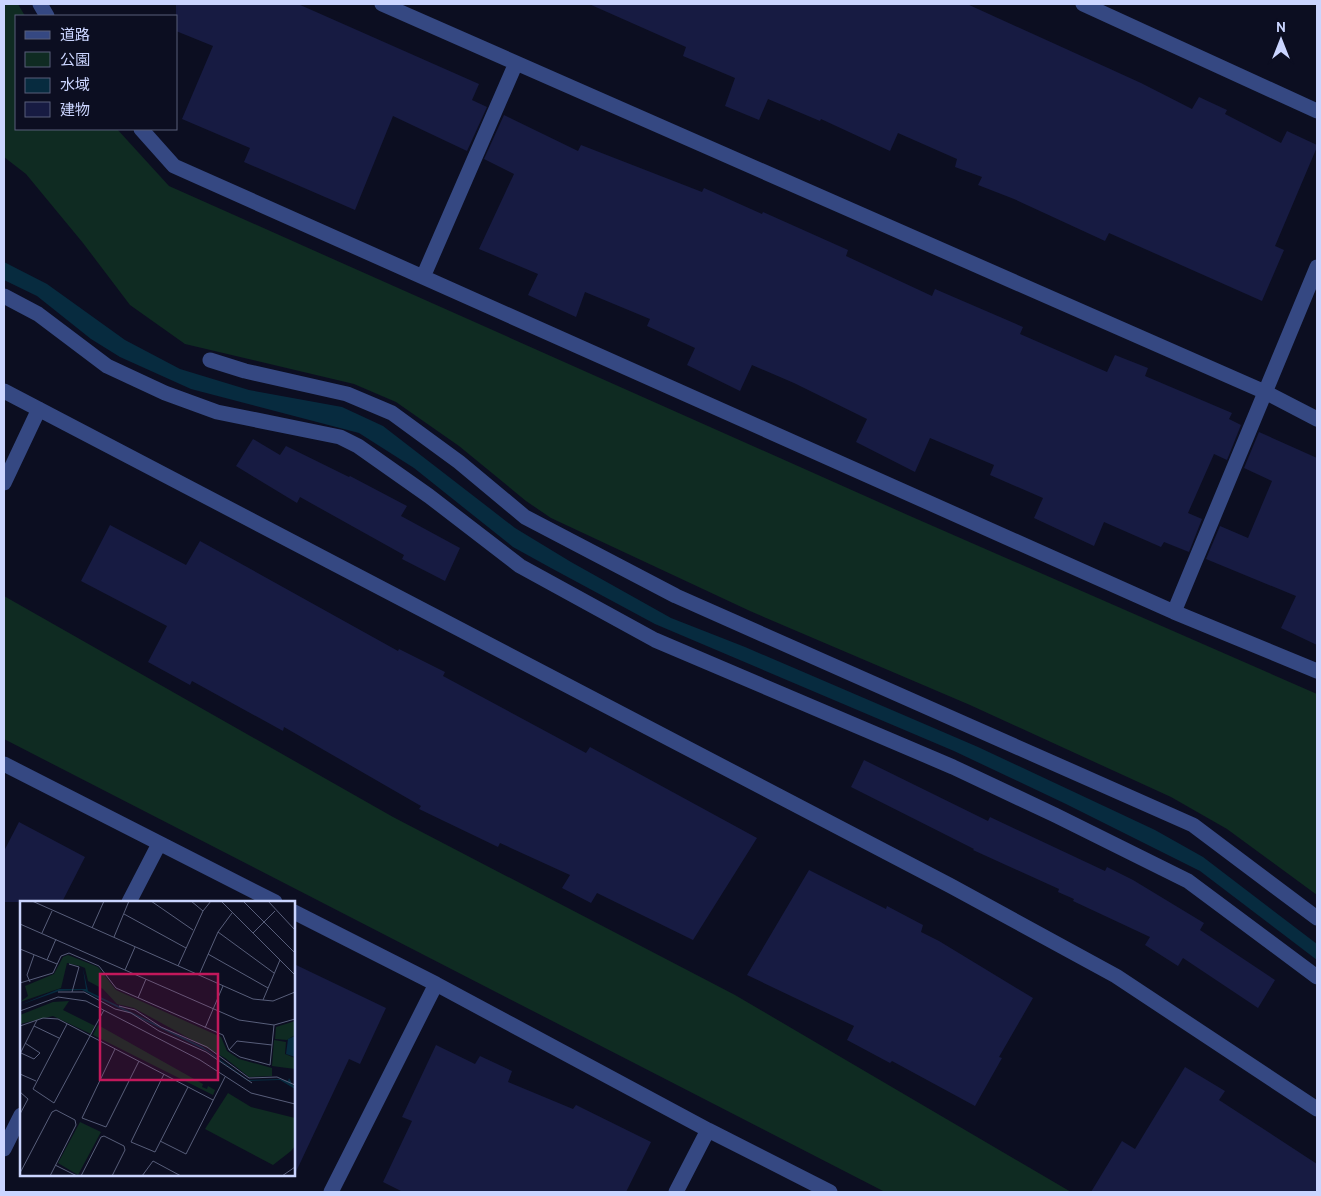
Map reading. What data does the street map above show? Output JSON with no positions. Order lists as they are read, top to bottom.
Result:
{
  "legend": [
    "道路",
    "公園",
    "水域",
    "建物"
  ],
  "north": "top"
}
